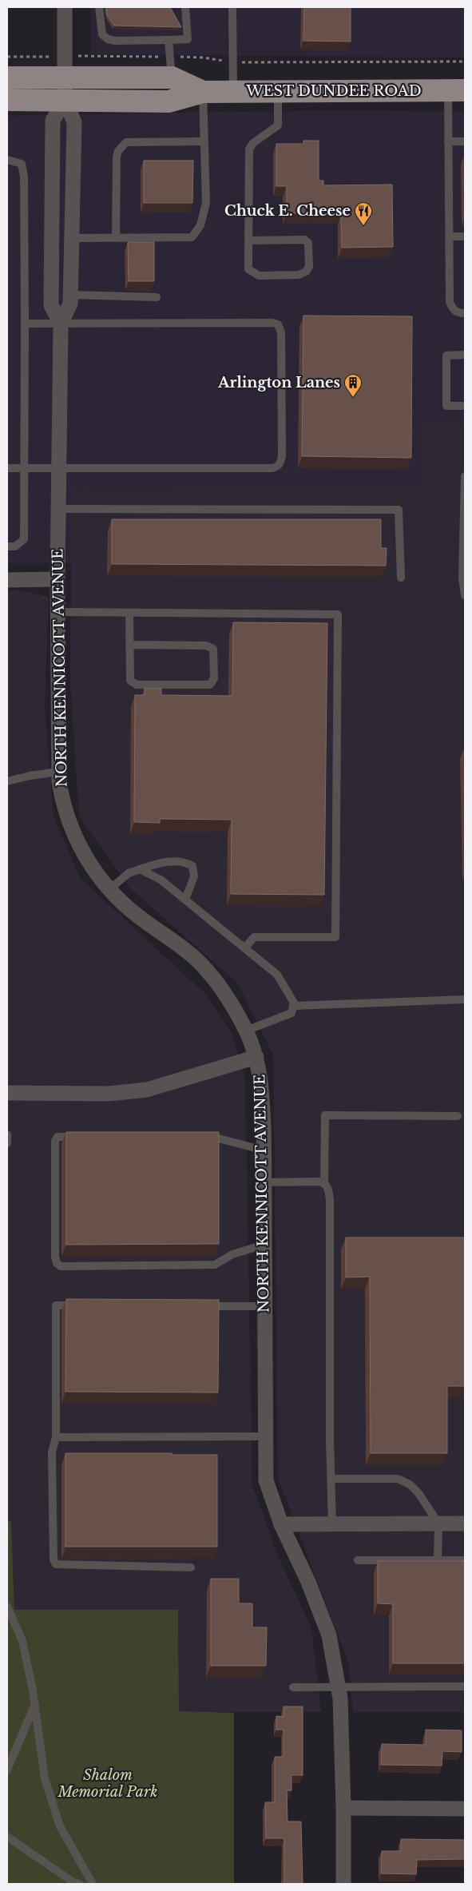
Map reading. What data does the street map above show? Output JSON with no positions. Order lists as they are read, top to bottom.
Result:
{
  "streets": {
    "main road": ["WEST DUNDEE ROAD"],
    "street": ["NORTH KENNICOTT AVENUE"]
  },
  "crossings": [
    ["WEST DUNDEE ROAD", "NORTH KENNICOTT AVENUE"]
  ],
  "parks": ["Shalom Memorial Park"],
  "places": {
    "restaurant": ["Chuck E. Cheese"],
    "building": ["Arlington Lanes"]
  }
}
